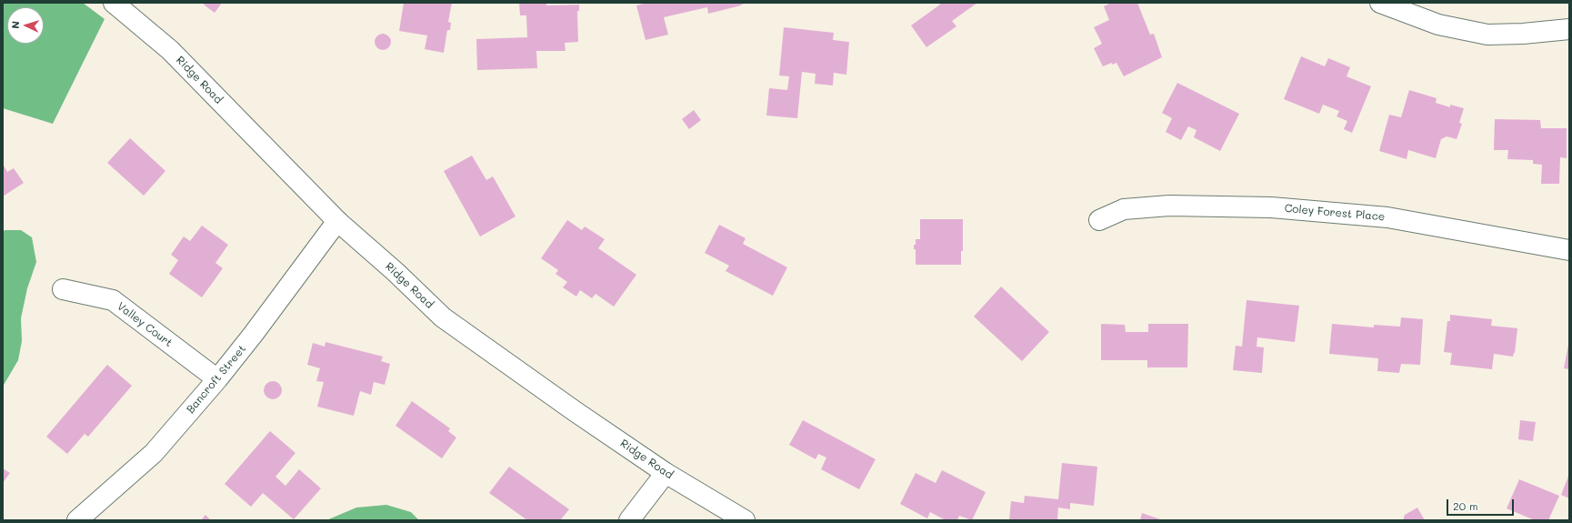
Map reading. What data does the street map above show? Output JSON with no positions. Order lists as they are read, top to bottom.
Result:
{
  "streets": {
    "street": [
      "Ridge Road",
      "Coley Forest Place",
      "Valley Court",
      "Bancroft Street"
    ]
  },
  "crossings": [
    ["Ridge Road", "Bancroft Street"],
    ["Valley Court", "Bancroft Street"]
  ],
  "scale_bar": "20 m",
  "north": "left"
}
